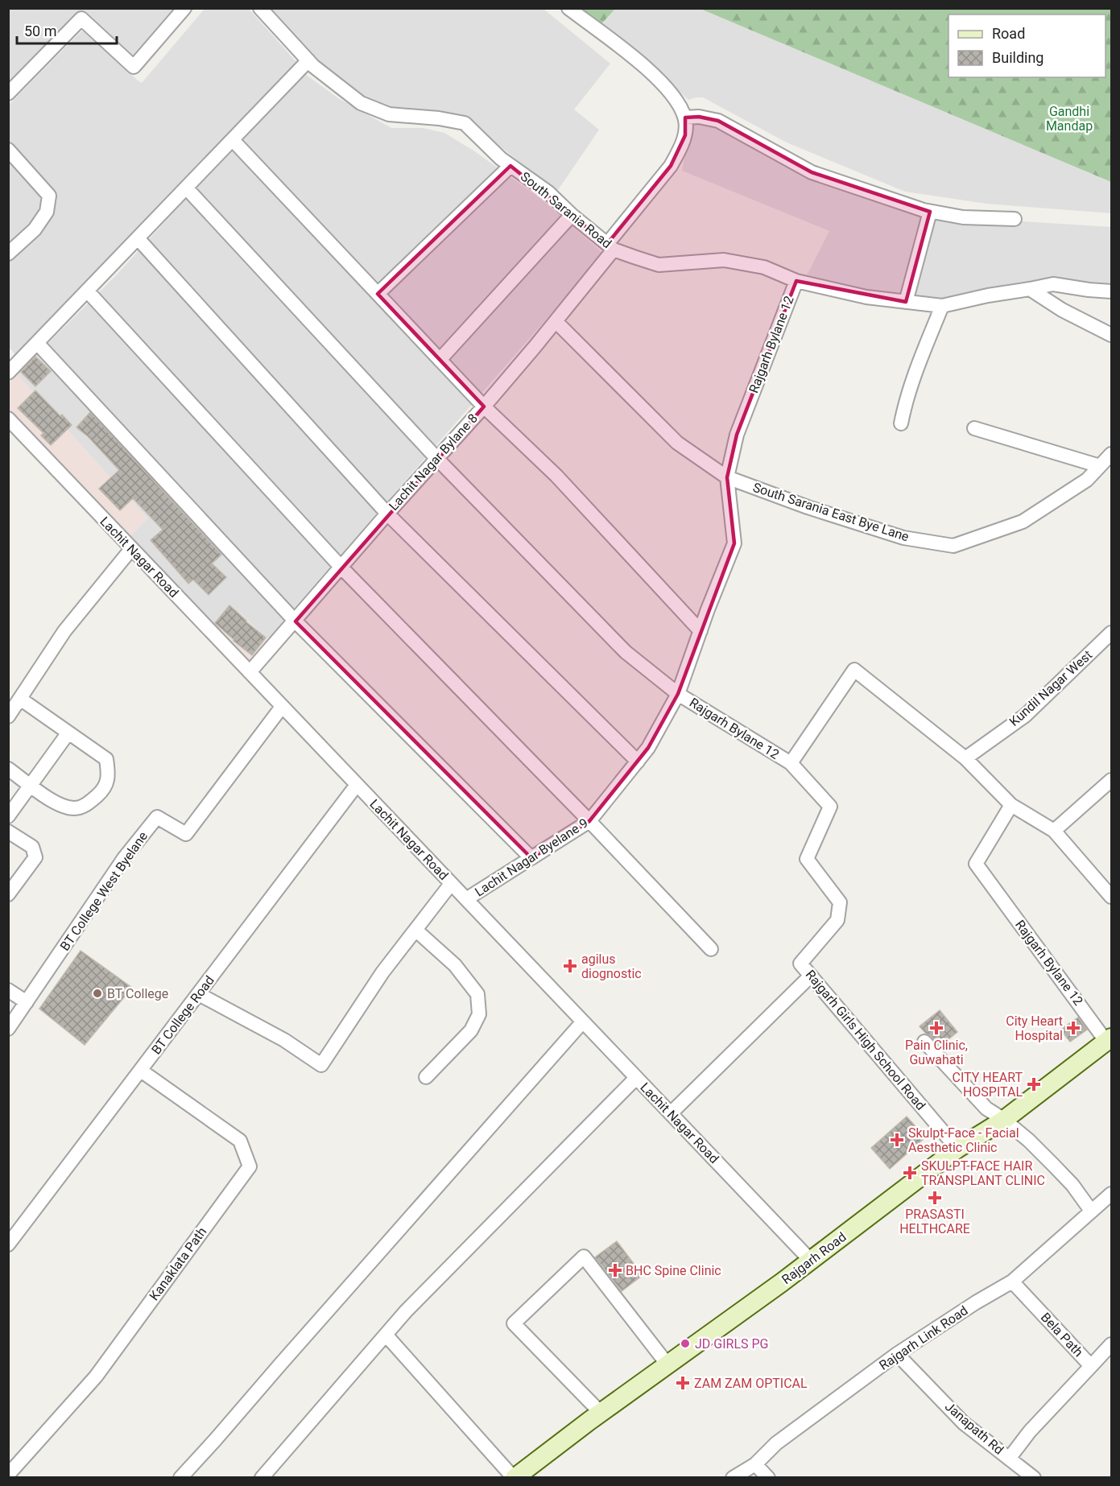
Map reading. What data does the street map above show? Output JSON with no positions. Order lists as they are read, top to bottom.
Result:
{
  "streets": {
    "main road": ["Rajgarh Road"],
    "street": [
      "South Sarania Road",
      "Rajgarh Bylane 12",
      "Lachit Nagar Bylane 8",
      "South Sarania East Bye Lane",
      "Lachit Nagar Road",
      "Kundil Nagar West",
      "Lachit Nagar Byelane 9",
      "BT College West Byelane",
      "BT College Road",
      "Rajgarh Girls High School Road",
      "Kanaklata Path",
      "Bela Path",
      "Rajgarh Link Road",
      "Janapath Rd"
    ]
  },
  "crossings": [
    ["South Sarania Road", "Rajgarh Bylane 12"],
    ["South Sarania Road", "Lachit Nagar Bylane 8"],
    ["Rajgarh Bylane 12", "South Sarania East Bye Lane"],
    ["Rajgarh Bylane 12", "Kundil Nagar West"],
    ["Rajgarh Bylane 12", "Lachit Nagar Byelane 9"],
    ["Rajgarh Bylane 12", "Rajgarh Girls High School Road"],
    ["Rajgarh Bylane 12", "Rajgarh Road"],
    ["Lachit Nagar Bylane 8", "South Sarania East Bye Lane"],
    ["Lachit Nagar Bylane 8", "Lachit Nagar Road"],
    ["Lachit Nagar Road", "Lachit Nagar Byelane 9"],
    ["Lachit Nagar Road", "BT College West Byelane"],
    ["Lachit Nagar Road", "BT College Road"],
    ["Lachit Nagar Road", "Rajgarh Road"],
    ["BT College Road", "Kanaklata Path"],
    ["Rajgarh Girls High School Road", "Rajgarh Road"],
    ["Bela Path", "Rajgarh Link Road"],
    ["Rajgarh Link Road", "Janapath Rd"]
  ],
  "parks": ["Gandhi Mandap"],
  "places": {
    "health": [
      "agilus diognostic",
      "Pain Clinic, Guwahati",
      "City Heart Hospital",
      "CITY HEART HOSPITAL",
      "Skulpt-Face - Facial Aesthetic Clinic",
      "SKULPT-FACE HAIR TRANSPLANT CLINIC",
      "PRASASTI HELTHCARE",
      "BHC Spine Clinic",
      "ZAM ZAM OPTICAL"
    ],
    "other": ["BT College", "JD GIRLS PG"]
  },
  "legend": ["Road", "Building"],
  "scale_bar": "50 m"
}
